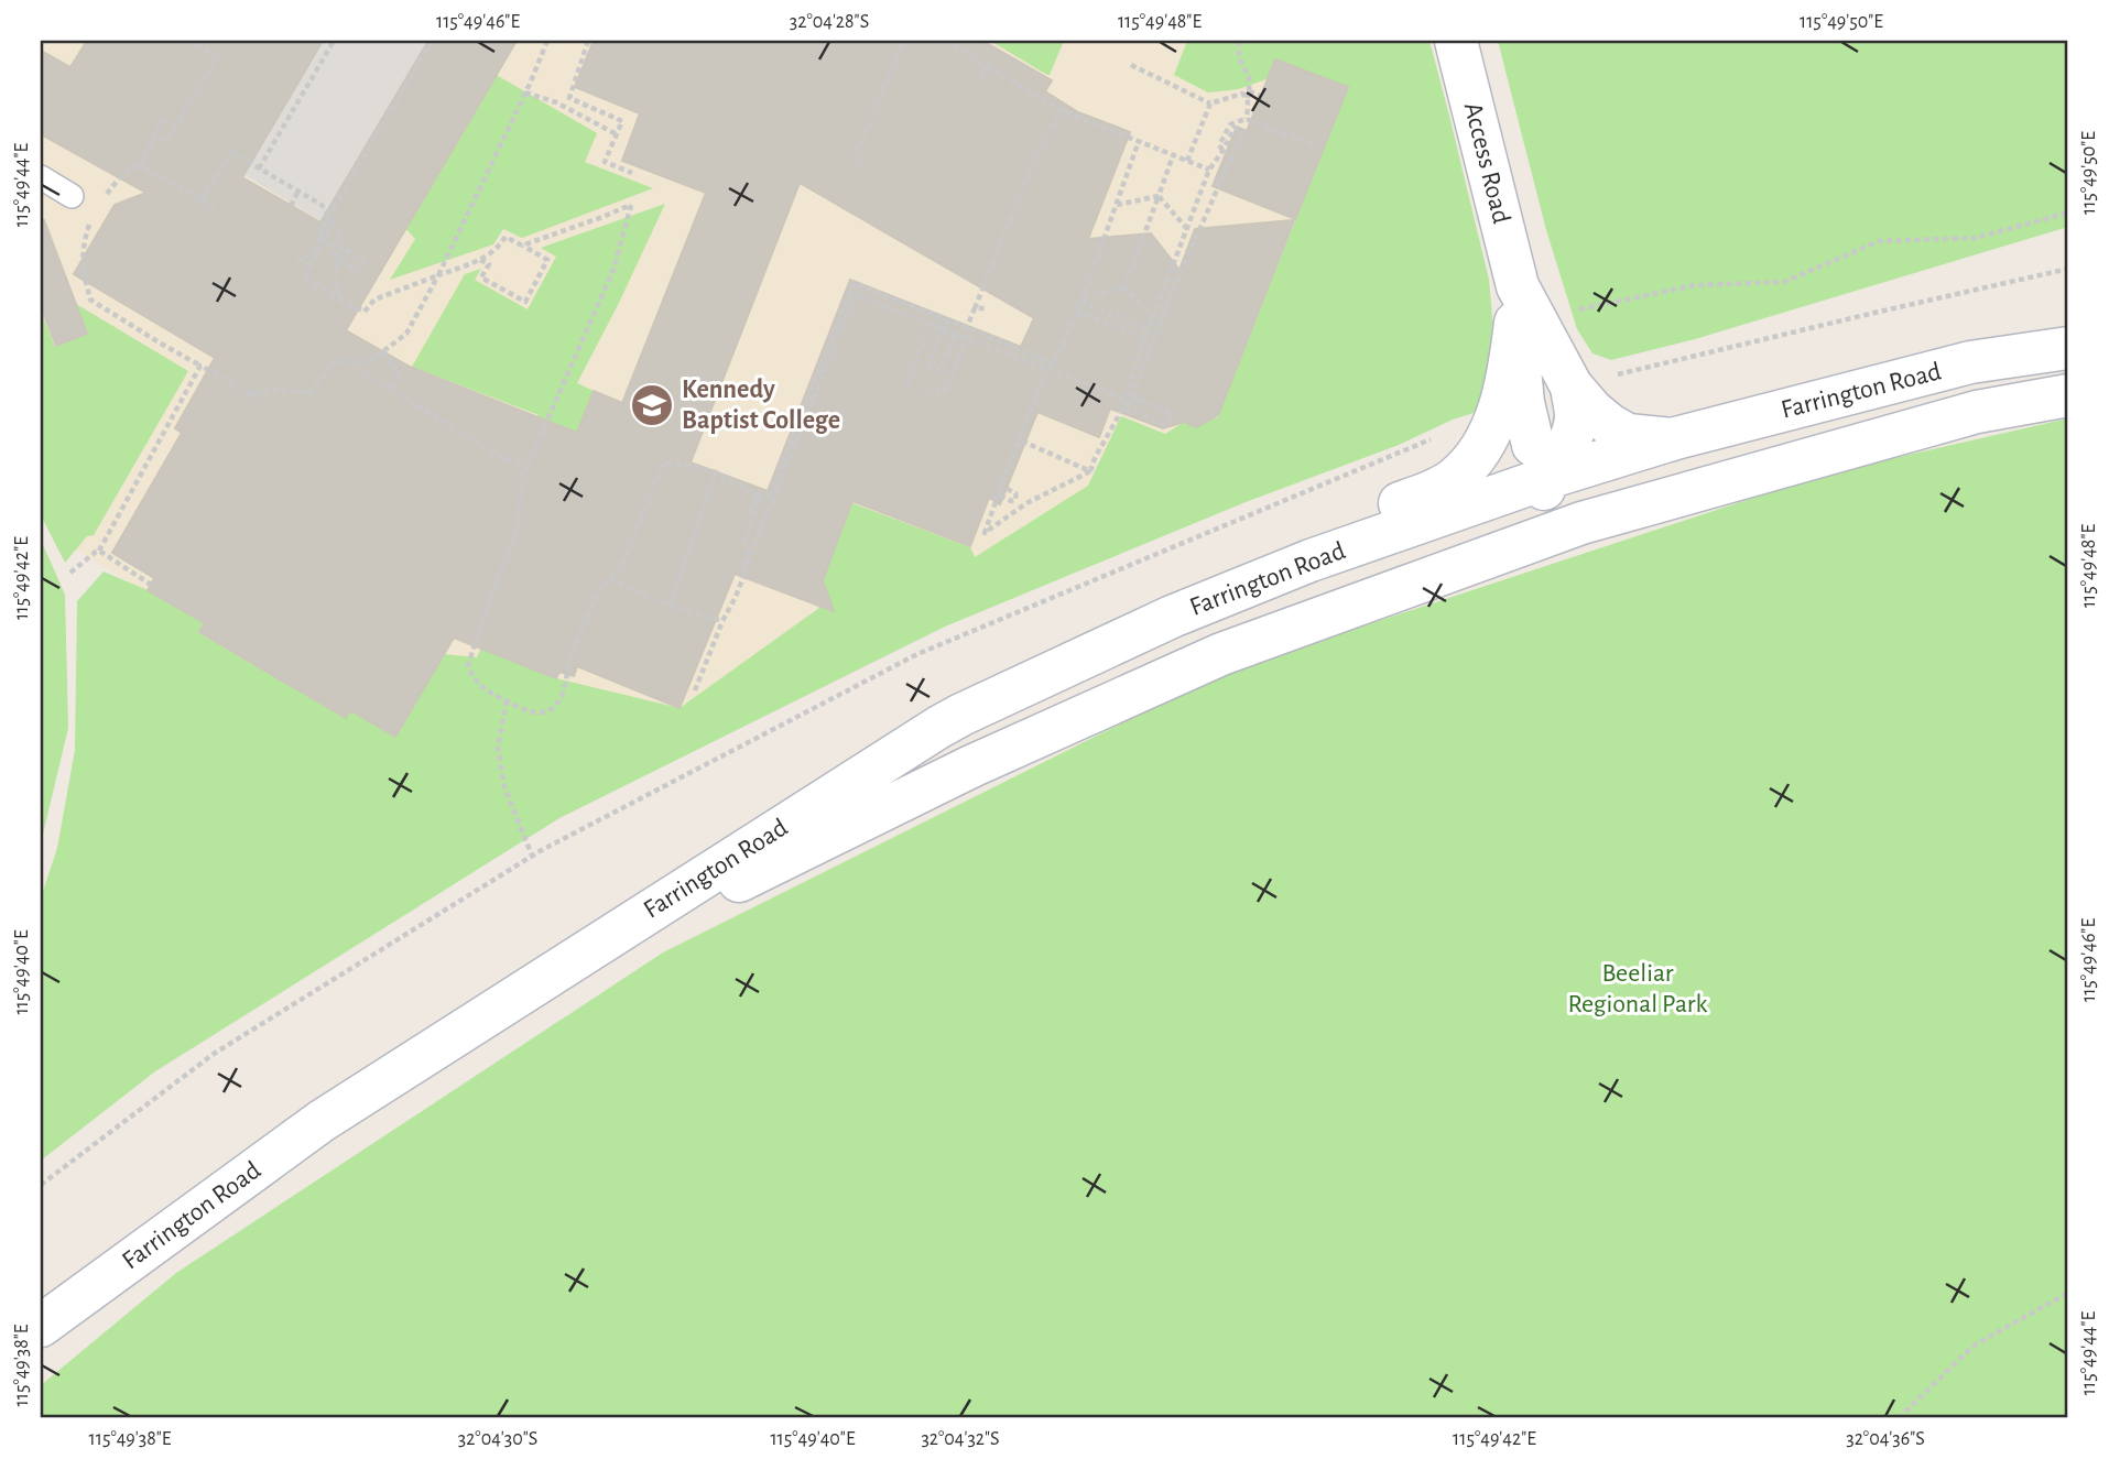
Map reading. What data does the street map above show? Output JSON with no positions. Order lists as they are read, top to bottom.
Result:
{
  "streets": {
    "main road": ["Access Road", "Farrington Road"]
  },
  "crossings": [
    ["Access Road", "Farrington Road"]
  ],
  "parks": ["Beeliar Regional Park"],
  "places": {
    "school or university": ["Kennedy Baptist College"]
  },
  "coordinates": [
    "115°49'46\"E",
    "32°04'28\"S",
    "115°49'48\"E",
    "115°49'50\"E",
    "115°49'44\"E",
    "115°49'42\"E",
    "115°49'40\"E",
    "115°49'38\"E",
    "32°04'30\"S",
    "32°04'32\"S",
    "32°04'36\"S"
  ]
}
